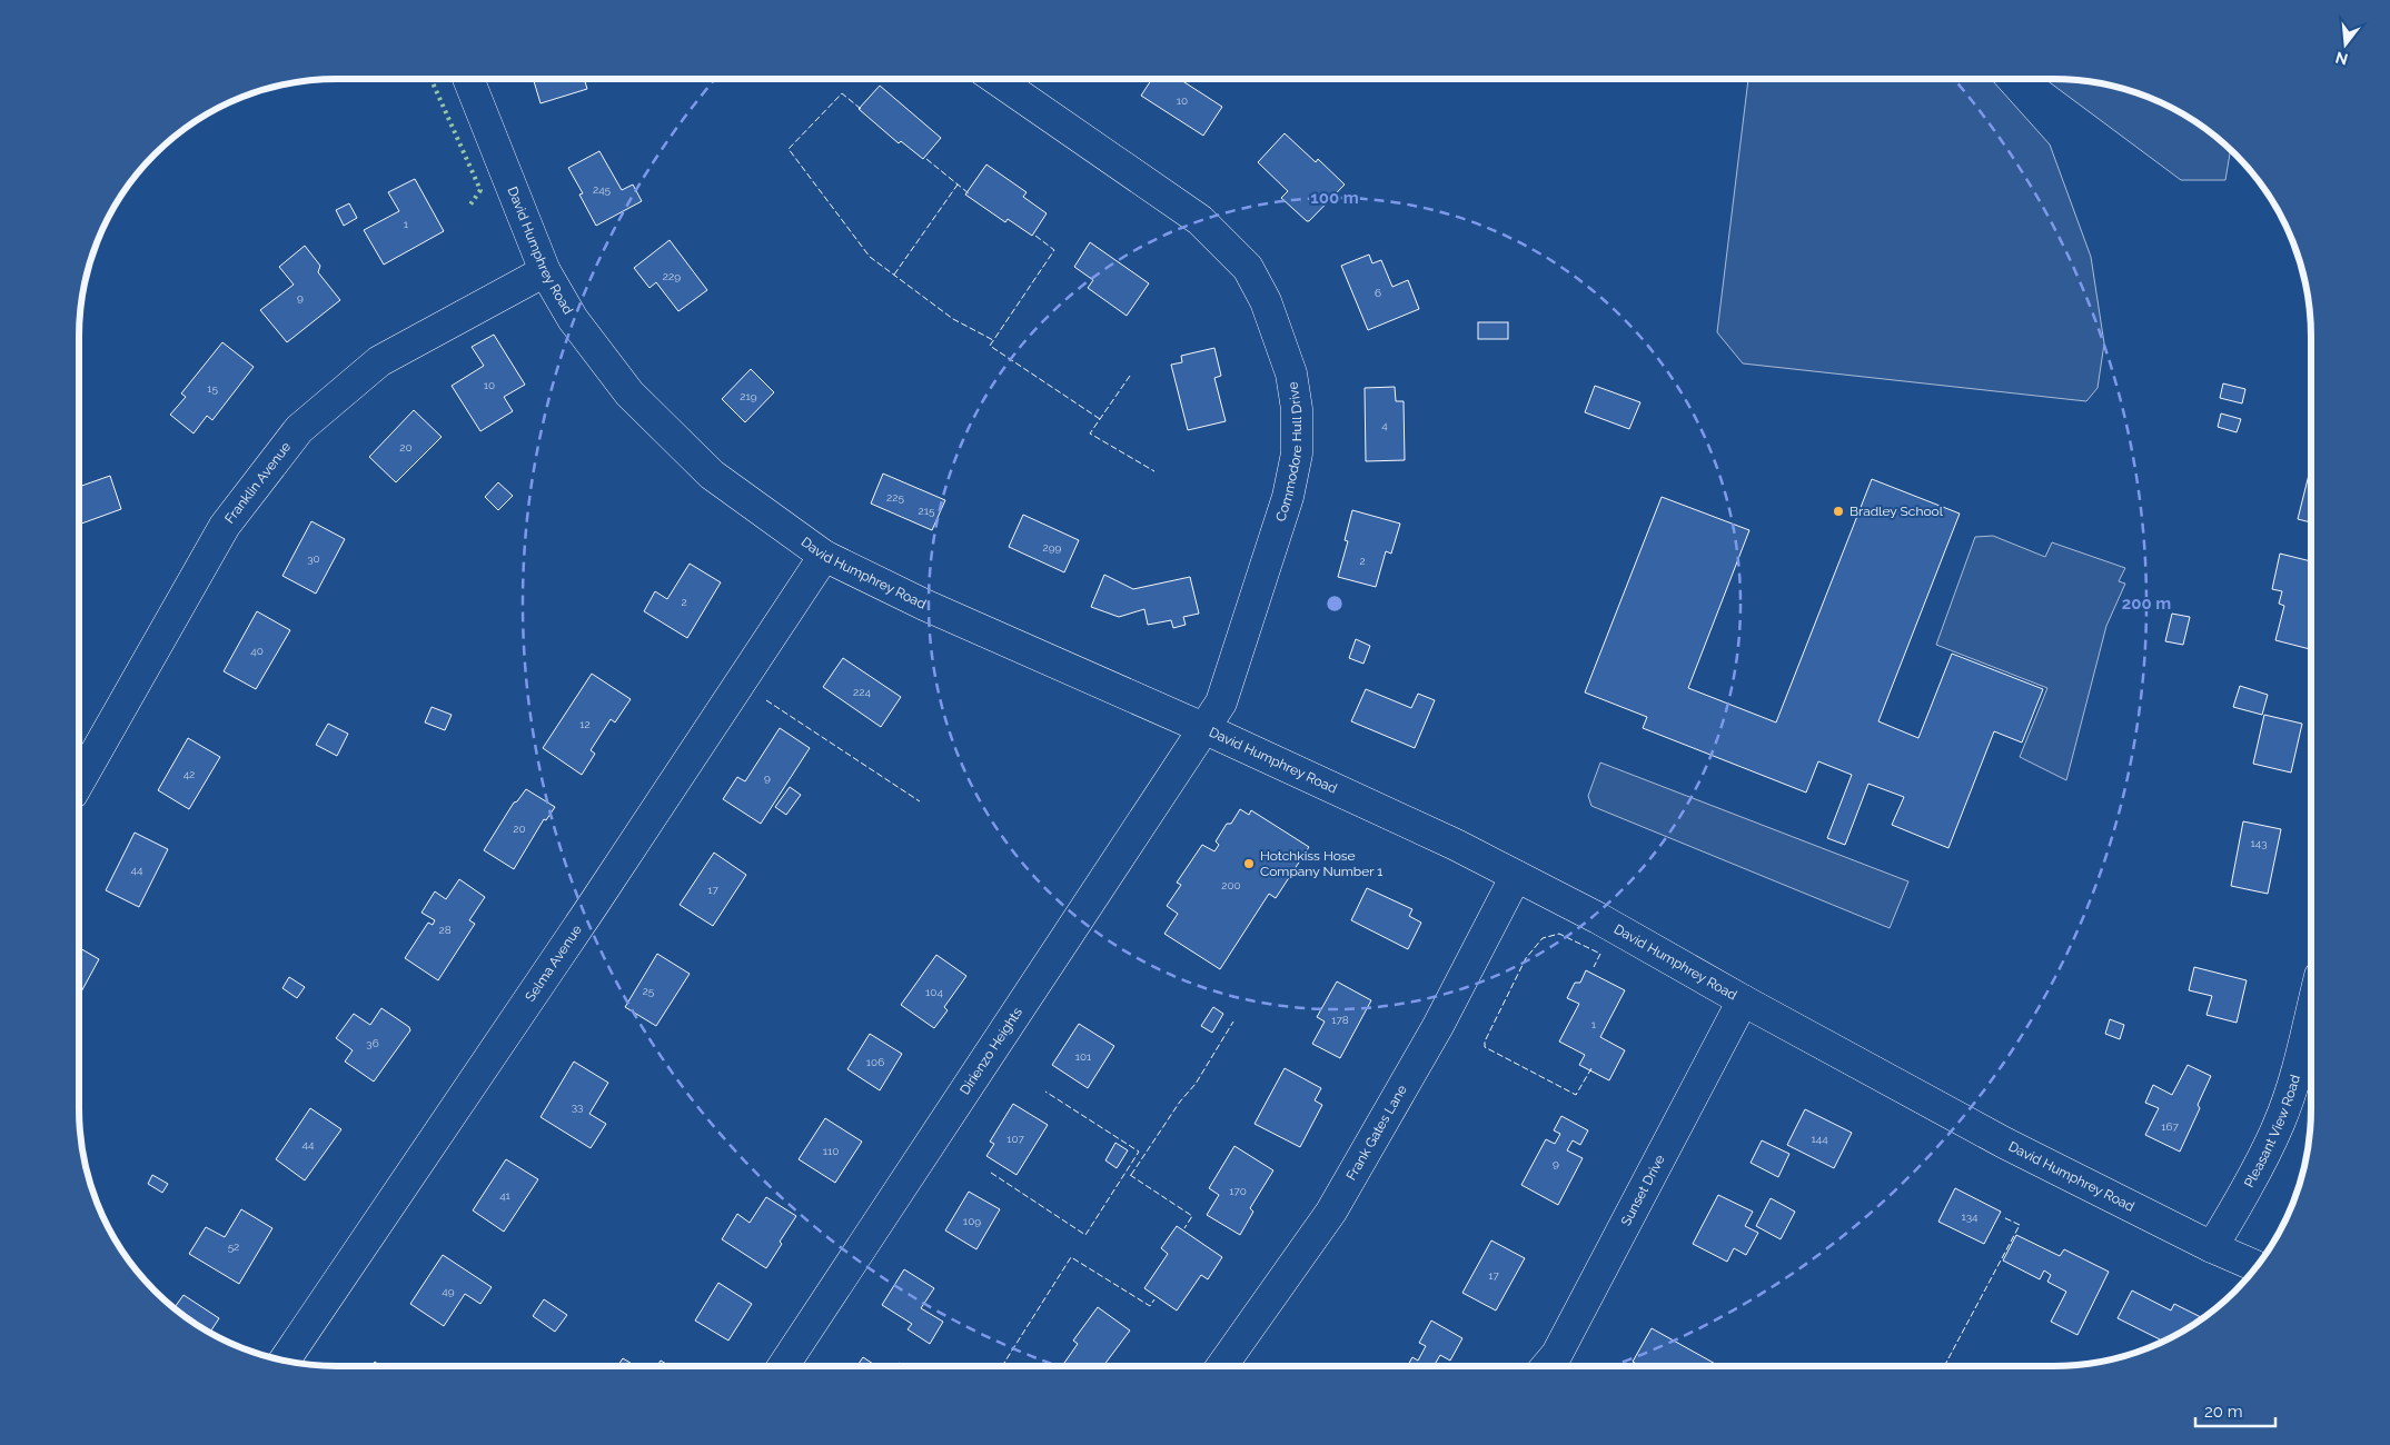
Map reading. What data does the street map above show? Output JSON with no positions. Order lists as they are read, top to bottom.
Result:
{
  "streets": {
    "street": [
      "David Humphrey Road",
      "Commodore Hull Drive",
      "Franklin Avenue",
      "Selma Avenue",
      "Dirienzo Heights",
      "Pleasant View Road",
      "Frank Gates Lane",
      "Sunset Drive"
    ]
  },
  "crossings": [
    ["David Humphrey Road", "Commodore Hull Drive"],
    ["David Humphrey Road", "Franklin Avenue"],
    ["David Humphrey Road", "Selma Avenue"],
    ["David Humphrey Road", "Dirienzo Heights"],
    ["David Humphrey Road", "Pleasant View Road"],
    ["David Humphrey Road", "Frank Gates Lane"],
    ["David Humphrey Road", "Sunset Drive"],
    ["Commodore Hull Drive", "Dirienzo Heights"]
  ],
  "places": ["Bradley School", "Hotchkiss Hose Company Number 1"],
  "house_numbers": [
    "10",
    "245",
    "1",
    "229",
    "6",
    "9",
    "10",
    "15",
    "219",
    "4",
    "20",
    "225",
    "215",
    "299",
    "30",
    "2",
    "2",
    "40",
    "224",
    "12",
    "42",
    "9",
    "20",
    "143",
    "44",
    "200",
    "17",
    "28",
    "25",
    "104",
    "178",
    "1",
    "36",
    "101",
    "106",
    "33",
    "167",
    "107",
    "144",
    "44",
    "110",
    "9",
    "170",
    "41",
    "134",
    "109",
    "52",
    "17",
    "49"
  ],
  "scale_bar": "20 m",
  "north": "bottom",
  "rings": ["100 m", "200 m"]
}
